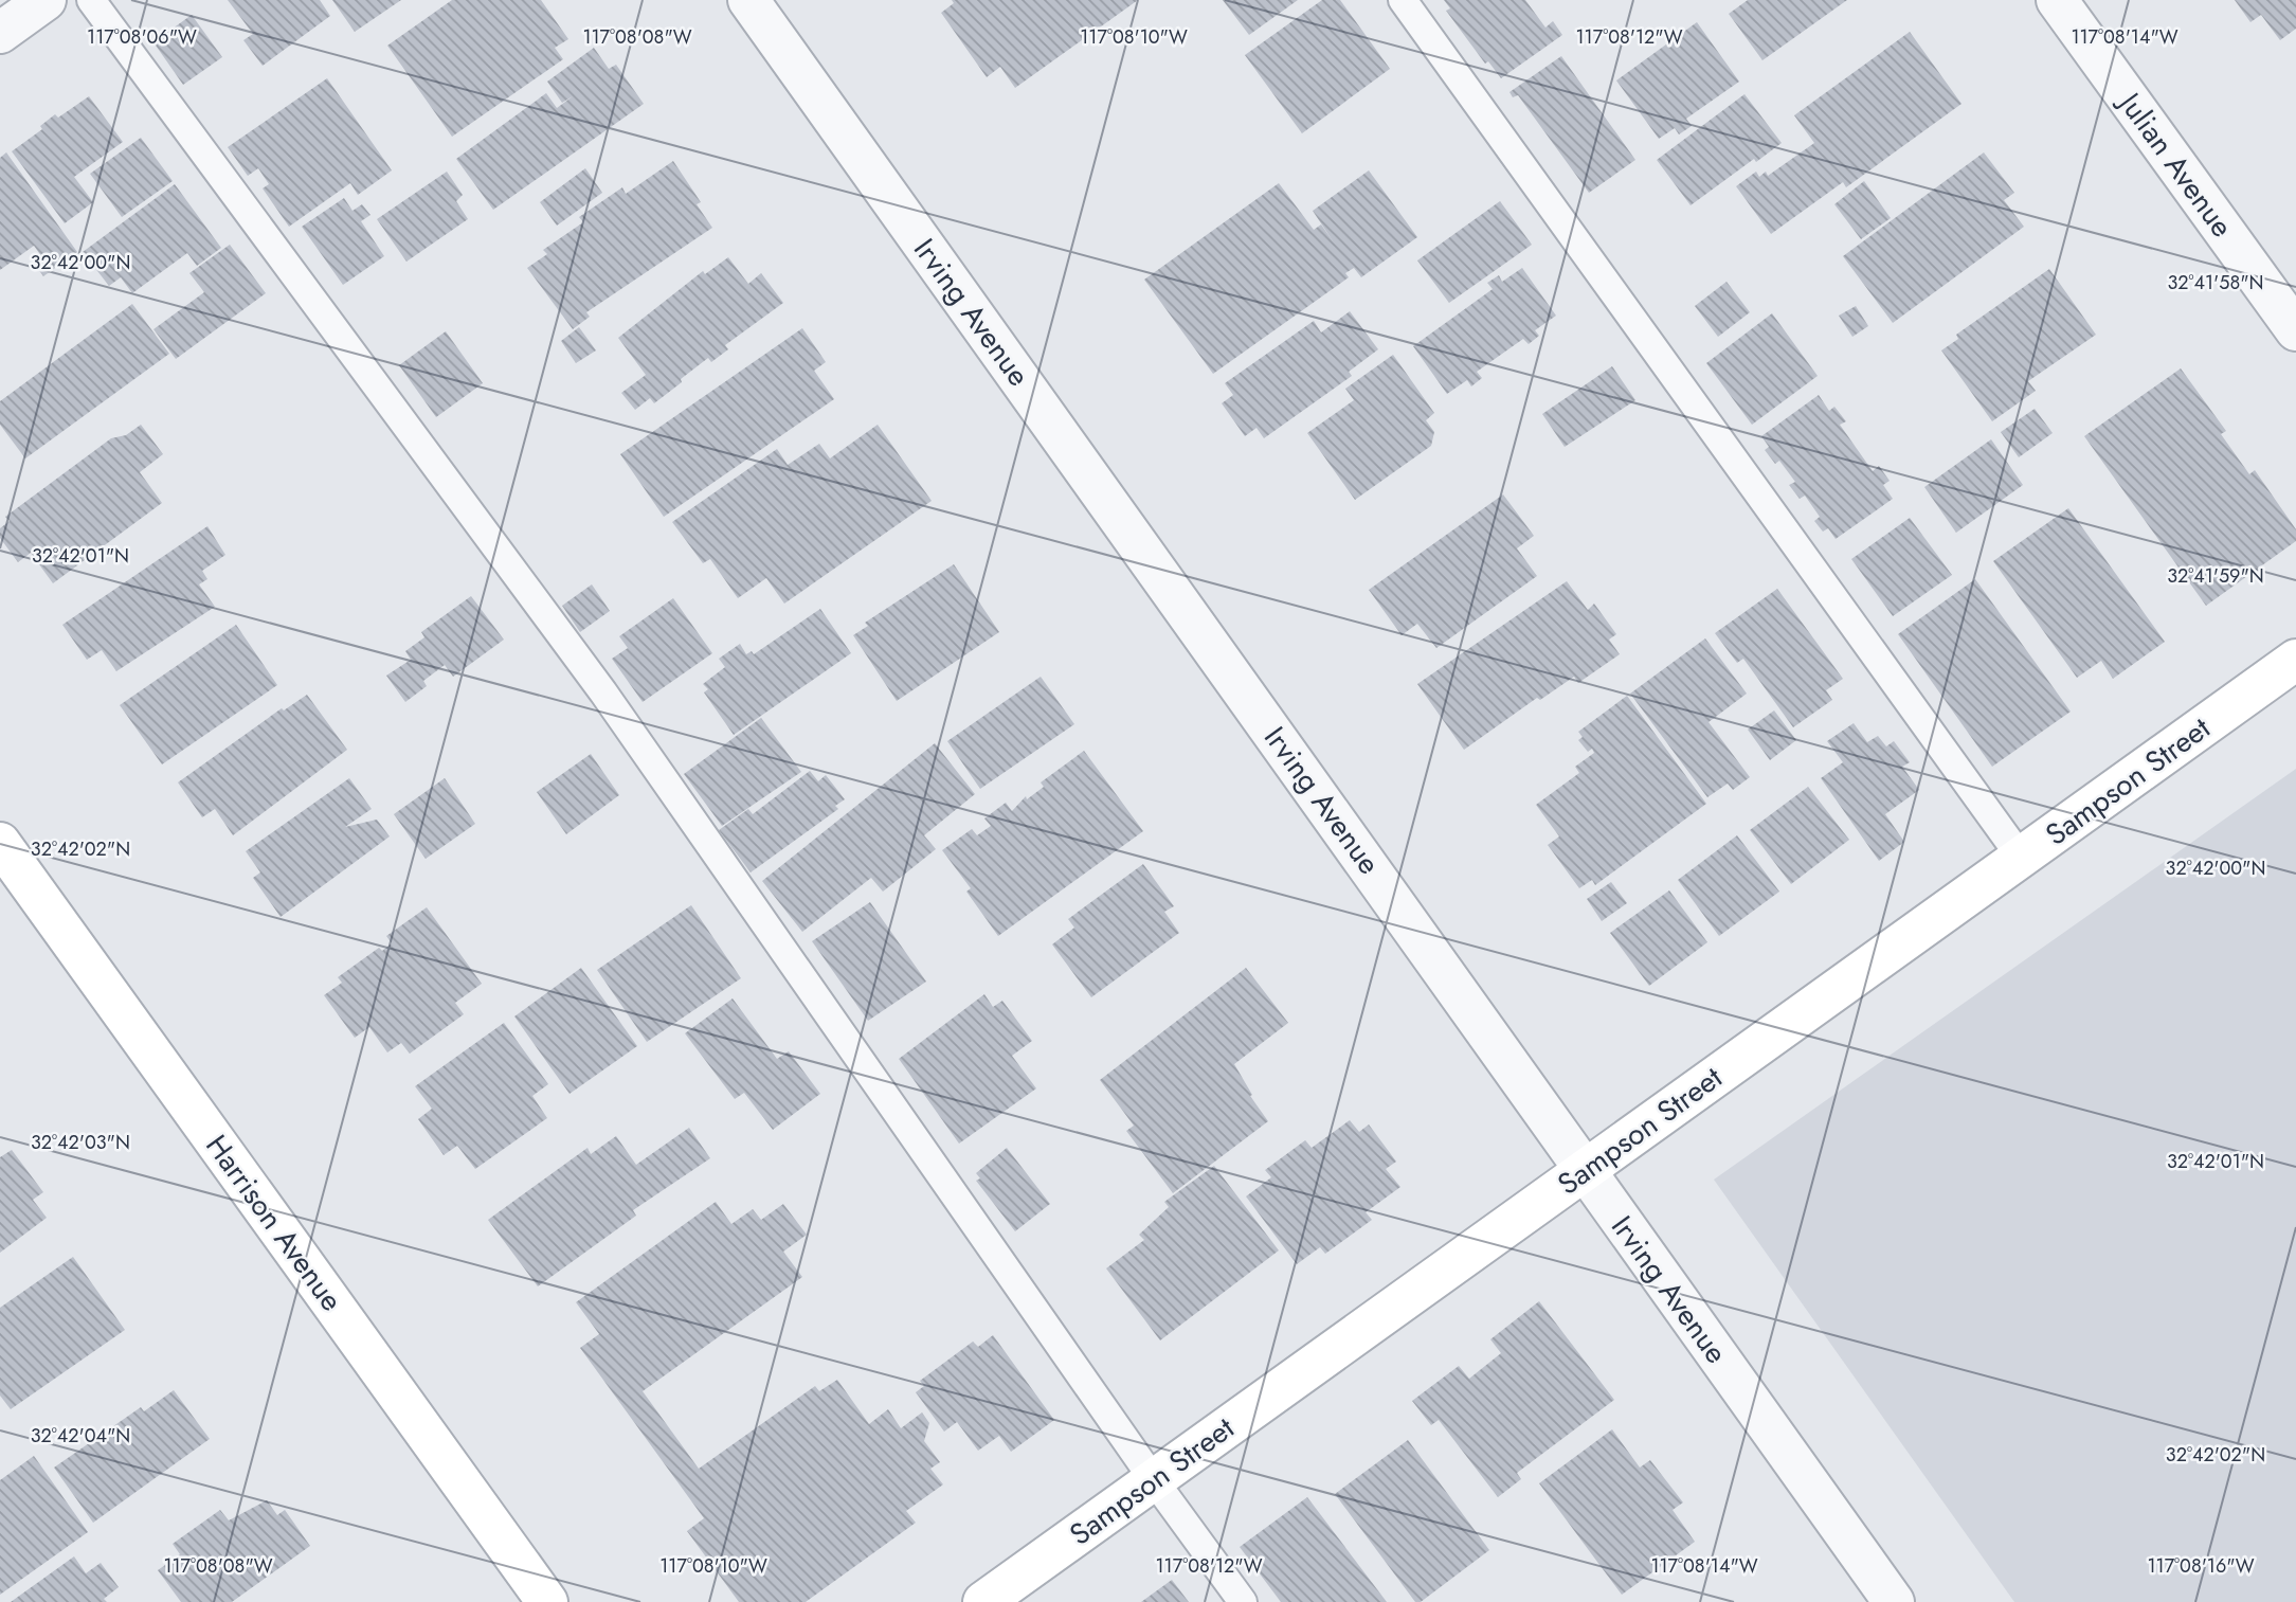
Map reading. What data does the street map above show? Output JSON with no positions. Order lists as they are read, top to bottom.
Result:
{
  "streets": {
    "street": [
      "Julian Avenue",
      "Irving Avenue",
      "Sampson Street",
      "Harrison Avenue"
    ]
  },
  "crossings": [
    ["Irving Avenue", "Sampson Street"]
  ],
  "coordinates": [
    "117°08'06\"W",
    "117°08'08\"W",
    "117°08'10\"W",
    "117°08'12\"W",
    "117°08'14\"W",
    "32°42'00\"N",
    "32°41'58\"N",
    "32°42'01\"N",
    "32°41'59\"N",
    "32°42'02\"N",
    "32°42'03\"N",
    "32°42'04\"N",
    "117°08'16\"W"
  ]
}
